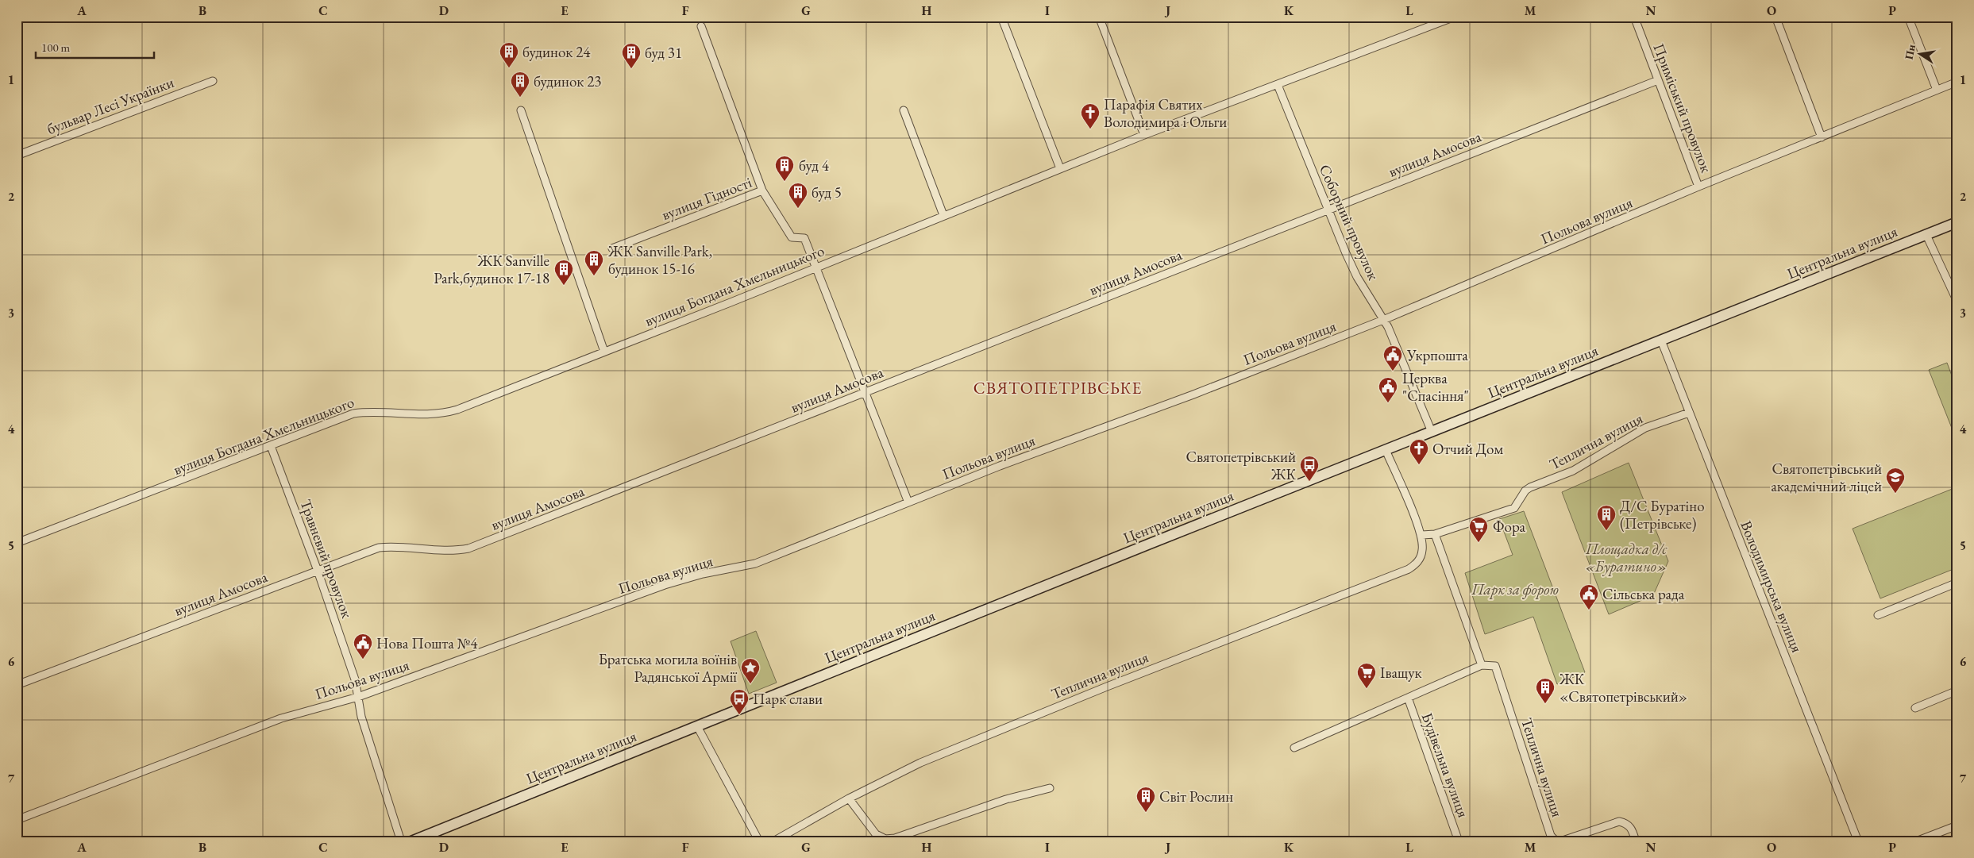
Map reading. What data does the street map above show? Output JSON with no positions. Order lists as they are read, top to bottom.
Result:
{
  "streets": {
    "main road": ["Центральна вулиця"],
    "street": [
      "бульвар Лесі Українки",
      "Приміський провулок",
      "вулиця Амосова",
      "вулиця Гідності",
      "Польова вулиця",
      "Соборний провулок",
      "вулиця Богдана Хмельницького",
      "Теплична вулиця",
      "Травневий провулок",
      "Володимирська вулиця",
      "Будівельна вулиця"
    ]
  },
  "crossings": [
    ["Приміський провулок", "вулиця Амосова"],
    ["Приміський провулок", "Польова вулиця"],
    ["вулиця Амосова", "Соборний провулок"],
    ["вулиця Амосова", "Травневий провулок"],
    ["вулиця Гідності", "вулиця Богдана Хмельницького"],
    ["Польова вулиця", "Соборний провулок"],
    ["Польова вулиця", "Травневий провулок"],
    ["Соборний провулок", "Центральна вулиця"],
    ["Соборний провулок", "вулиця Богдана Хмельницького"],
    ["Центральна вулиця", "Теплична вулиця"],
    ["Центральна вулиця", "Володимирська вулиця"],
    ["вулиця Богдана Хмельницького", "Травневий провулок"],
    ["Теплична вулиця", "Володимирська вулиця"]
  ],
  "districts": ["СВЯТОПЕТРІВСЬКЕ"],
  "parks": ["Площадка д/с «Буратино»", "Парк за форою"],
  "places": {
    "building": [
      "будинок 24",
      "буд 31",
      "будинок 23",
      "буд 4",
      "буд 5",
      "ЖК Sanville Park, будинок 15-16",
      "ЖК Sanville Park,будинок 17-18",
      "Д/С Буратіно (Петрівське)",
      "ЖК «Святопетрівський»",
      "Світ Рослин"
    ],
    "church": ["Парафія Святих Володимира і Ольги", "Отчий Дом"],
    "public building": [
      "Укрпошта",
      "Церква \"Спасіння\"",
      "Сільська рада",
      "Нова Пошта №4"
    ],
    "bus stop": ["Святопетрівський ЖК", "Парк слави"],
    "school or university": ["Святопетрівський академічний ліцей"],
    "supermarket": ["Фора", "Іващук"],
    "place": ["Братська могила воїнів Радянської Армії"]
  },
  "scale_bar": "100 m",
  "north": "left",
  "grid": {
    "columns": [
      "A",
      "B",
      "C",
      "D",
      "E",
      "F",
      "G",
      "H",
      "I",
      "J",
      "K",
      "L",
      "M",
      "N",
      "O",
      "P"
    ],
    "rows": [
      "1",
      "2",
      "3",
      "4",
      "5",
      "6",
      "7"
    ]
  }
}
